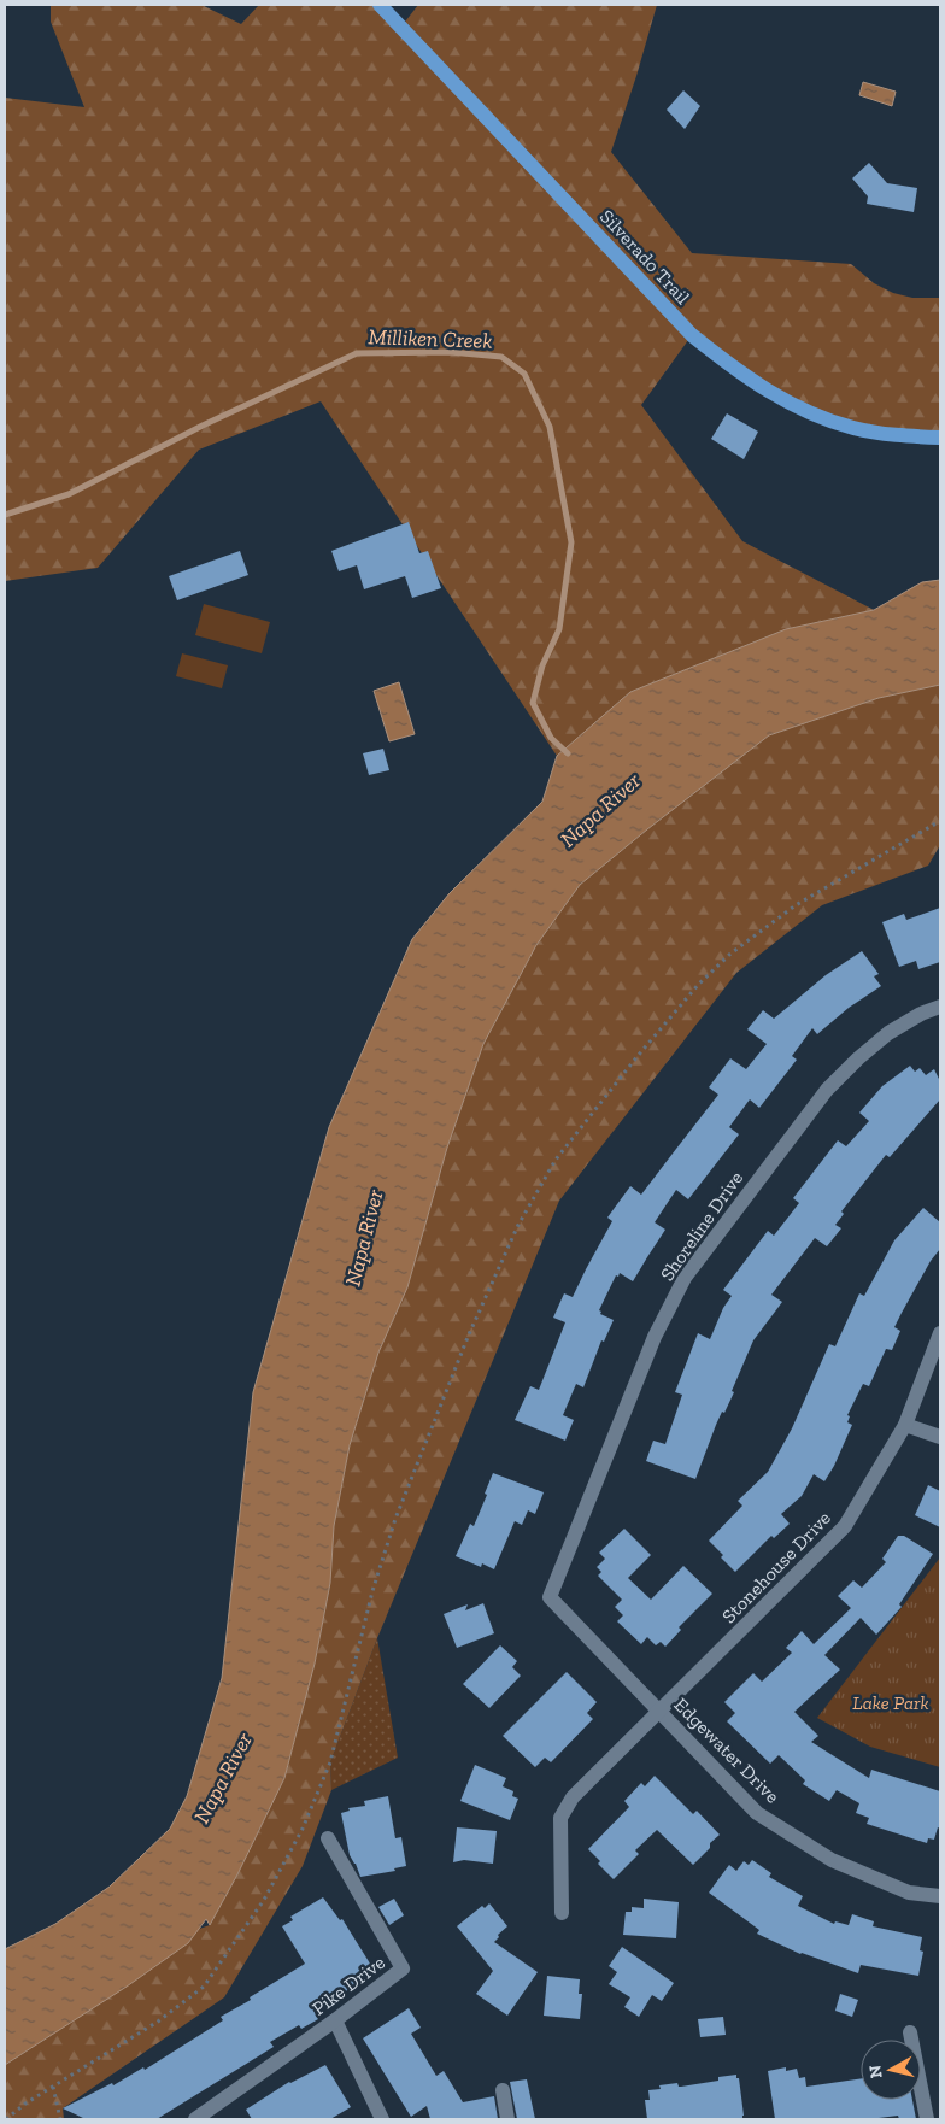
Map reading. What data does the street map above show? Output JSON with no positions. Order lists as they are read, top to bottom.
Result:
{
  "streets": {
    "main road": ["Silverado Trail"],
    "street": [
      "Shoreline Drive",
      "Stonehouse Drive",
      "Edgewater Drive",
      "Pike Drive"
    ]
  },
  "crossings": [
    ["Shoreline Drive", "Edgewater Drive"],
    ["Stonehouse Drive", "Edgewater Drive"]
  ],
  "water": ["Milliken Creek", "Napa River"],
  "parks": ["Lake Park"],
  "north": "left"
}
